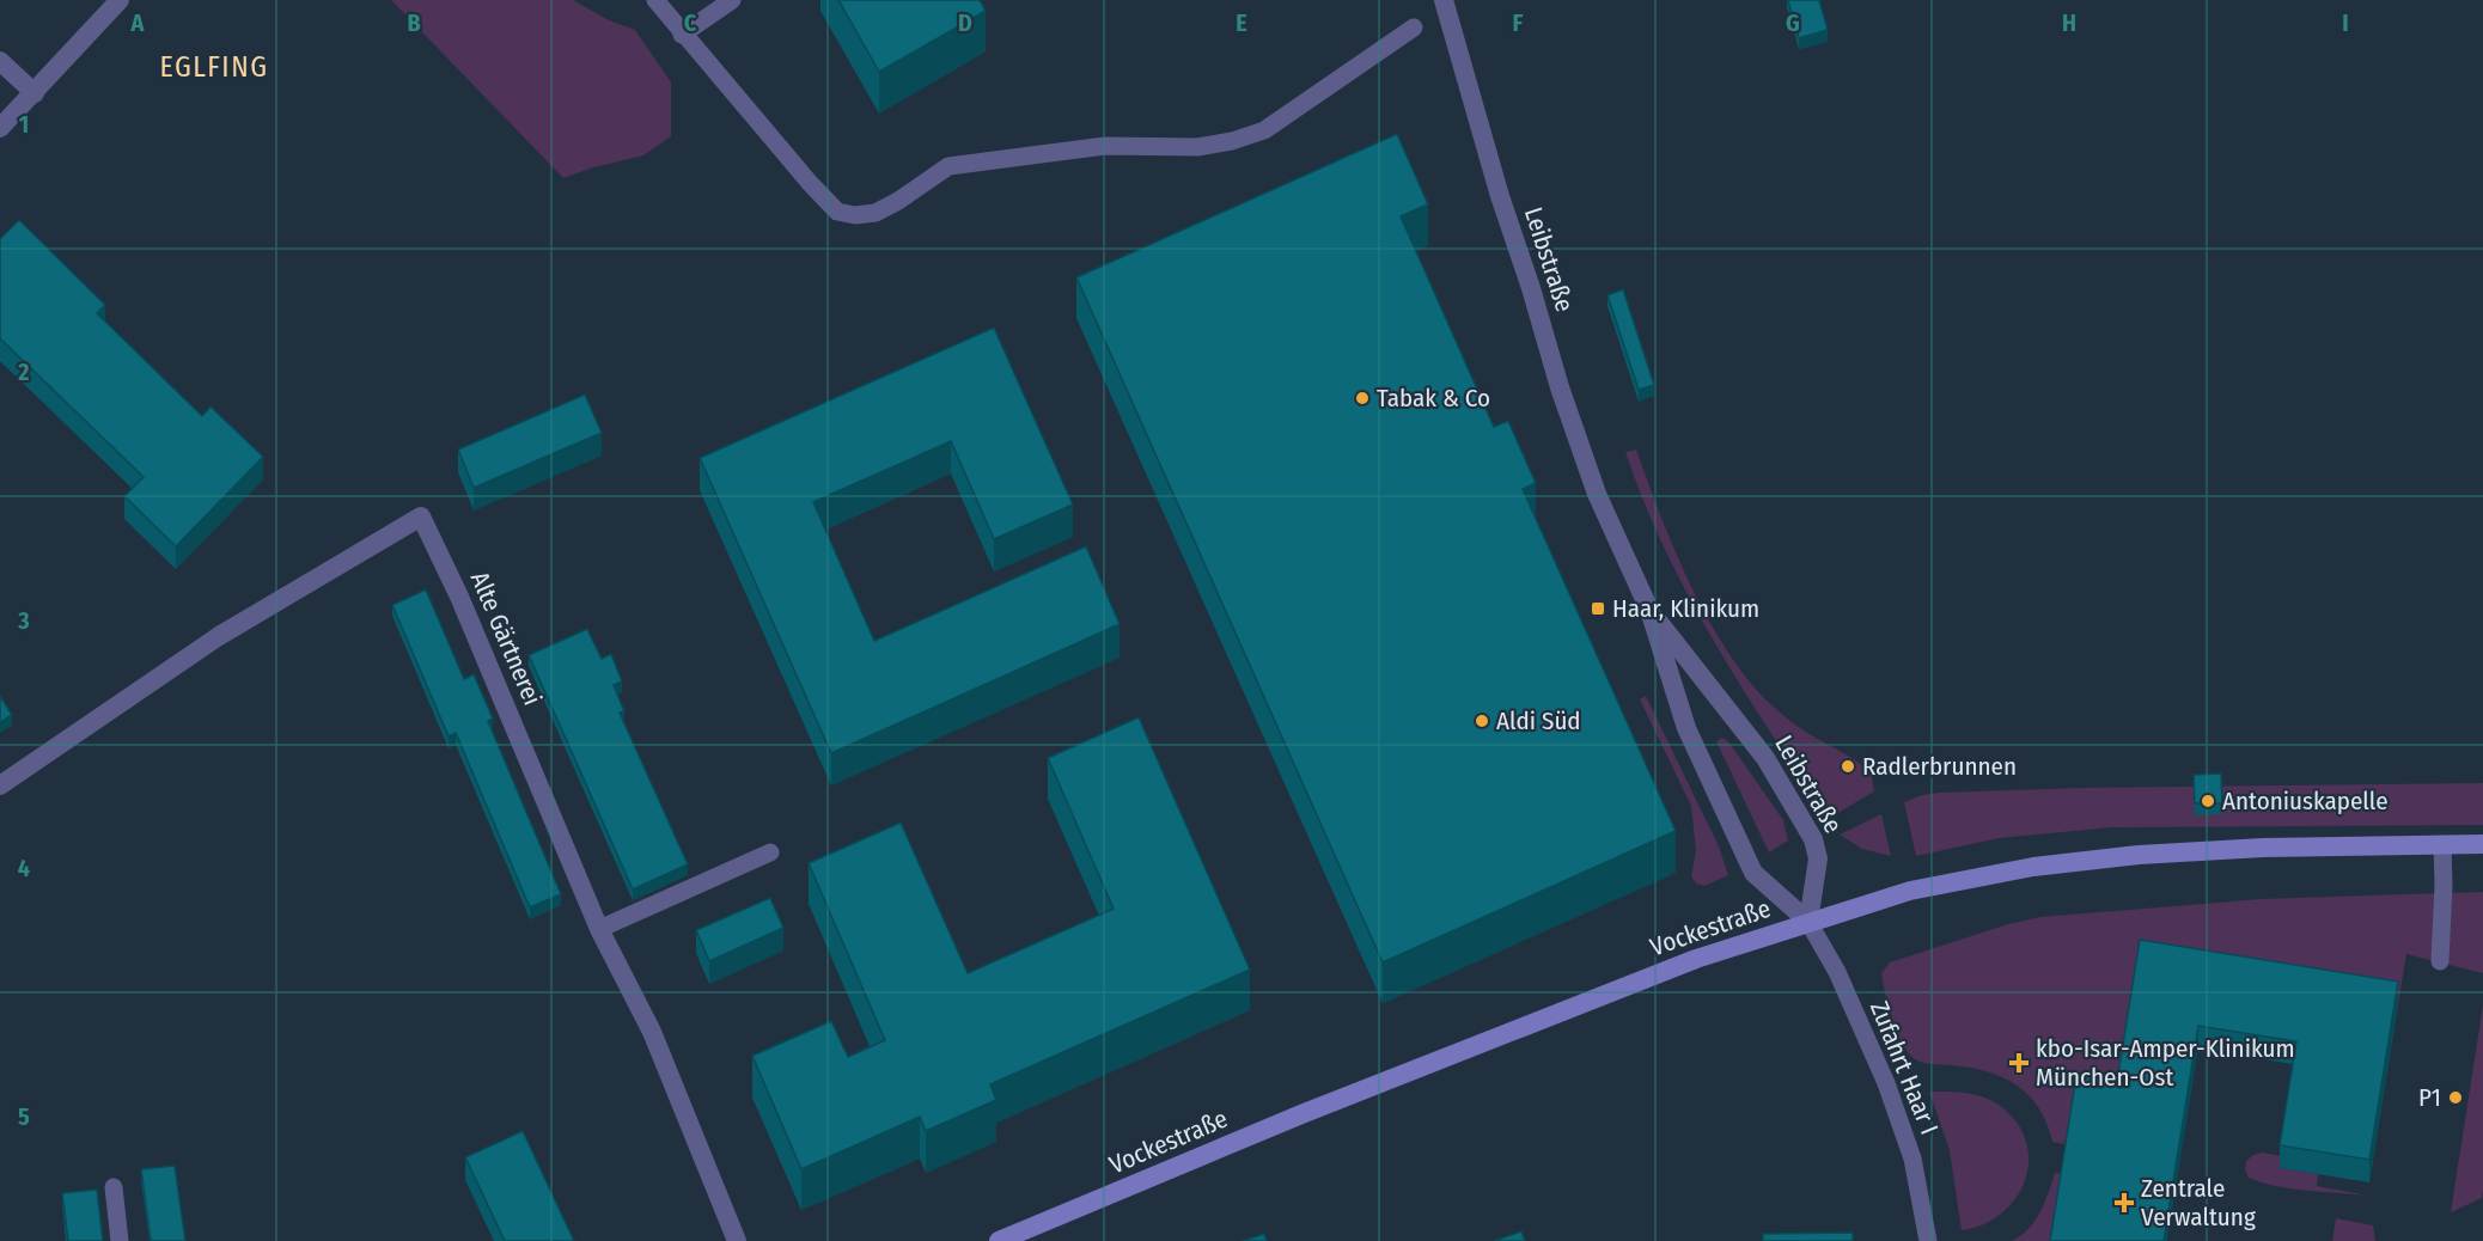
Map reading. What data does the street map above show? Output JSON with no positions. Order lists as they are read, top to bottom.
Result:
{
  "streets": {
    "main road": ["Vockestraße"],
    "street": ["Leibstraße", "Alte Gärtnerei"],
    "lane": ["Zufahrt Haar I"]
  },
  "crossings": [
    ["Leibstraße", "Vockestraße"],
    ["Leibstraße", "Zufahrt Haar I"],
    ["Vockestraße", "Zufahrt Haar I"]
  ],
  "districts": ["EGLFING"],
  "places": {
    "other": [
      "Tabak & Co",
      "Aldi Süd",
      "Radlerbrunnen",
      "Antoniuskapelle",
      "P1"
    ],
    "transit": ["Haar, Klinikum"],
    "health": ["kbo-Isar-Amper-Klinikum München-Ost", "Zentrale Verwaltung"]
  },
  "grid": {
    "columns": [
      "A",
      "B",
      "C",
      "D",
      "E",
      "F",
      "G",
      "H",
      "I"
    ],
    "rows": [
      "1",
      "2",
      "3",
      "4",
      "5"
    ]
  }
}
